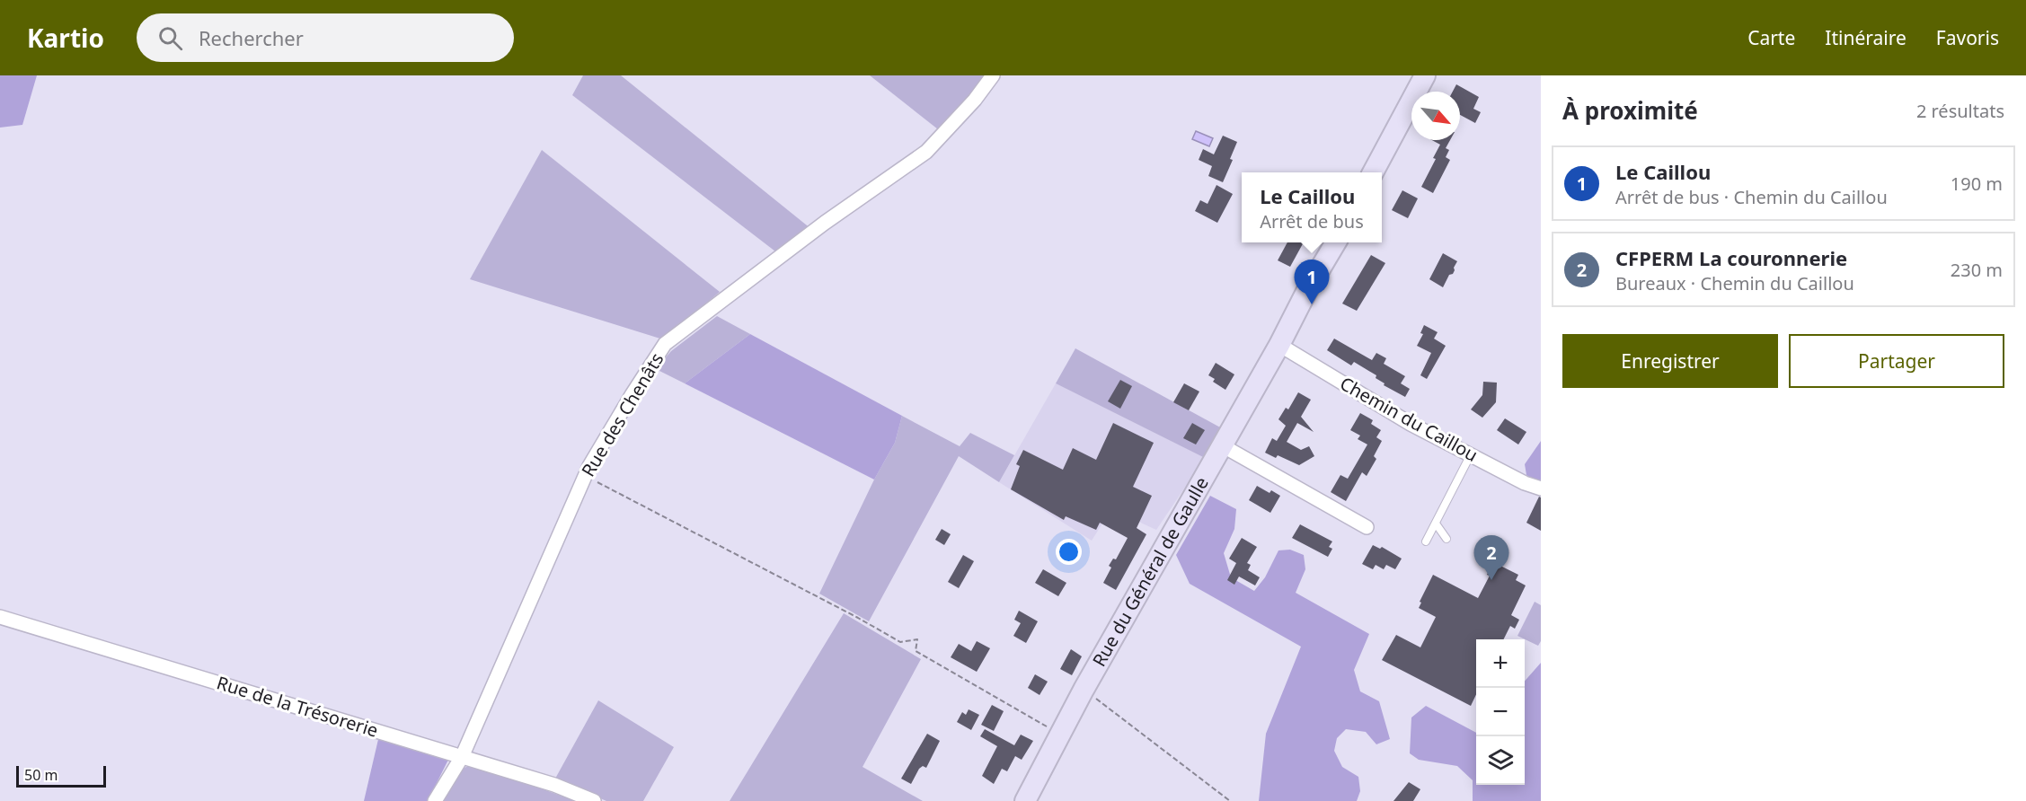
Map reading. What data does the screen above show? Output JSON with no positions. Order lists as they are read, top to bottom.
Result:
{
  "streets": {
    "main road": ["Rue du Général de Gaulle"],
    "street": ["Rue des Chenâts", "Chemin du Caillou", "Rue de la Trésorerie"]
  },
  "crossings": [
    ["Rue des Chenâts", "Rue de la Trésorerie"],
    ["Chemin du Caillou", "Rue du Général de Gaulle"]
  ],
  "scale_bar": "50 m",
  "north": "bottom right",
  "page": {
    "header": "Kartio",
    "search": "Rechercher",
    "nav": ["Carte", "Itinéraire", "Favoris"],
    "heading": ["À proximité", "2 résultats"],
    "list": [
      {
        "mark": "1",
        "name": "Le Caillou",
        "note": "Arrêt de bus · Chemin du Caillou",
        "value": "190 m"
      },
      {
        "mark": "2",
        "name": "CFPERM La couronnerie",
        "note": "Bureaux · Chemin du Caillou",
        "value": "230 m"
      }
    ],
    "popup": ["Le Caillou", "Arrêt de bus"],
    "pins": ["1", "2"],
    "buttons": ["Enregistrer", "Partager"],
    "map_buttons": ["+", "−"],
    "scale": "50 m"
  }
}
